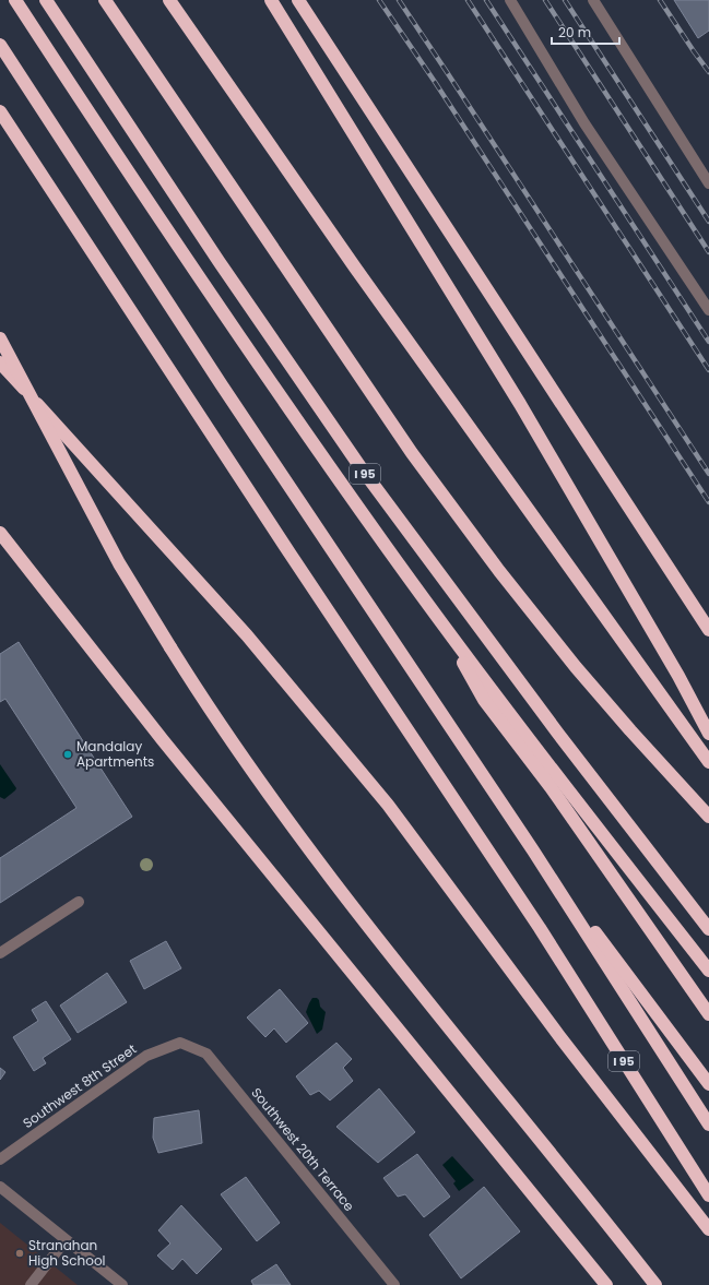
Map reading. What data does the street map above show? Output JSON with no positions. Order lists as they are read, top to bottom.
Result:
{
  "streets": {
    "highway": ["I 95"],
    "street": ["Southwest 8th Street", "Southwest 20th Terrace"]
  },
  "crossings": [
    ["Southwest 8th Street", "Southwest 20th Terrace"]
  ],
  "places": ["Mandalay Apartments", "Stranahan High School"],
  "scale_bar": "20 m"
}
